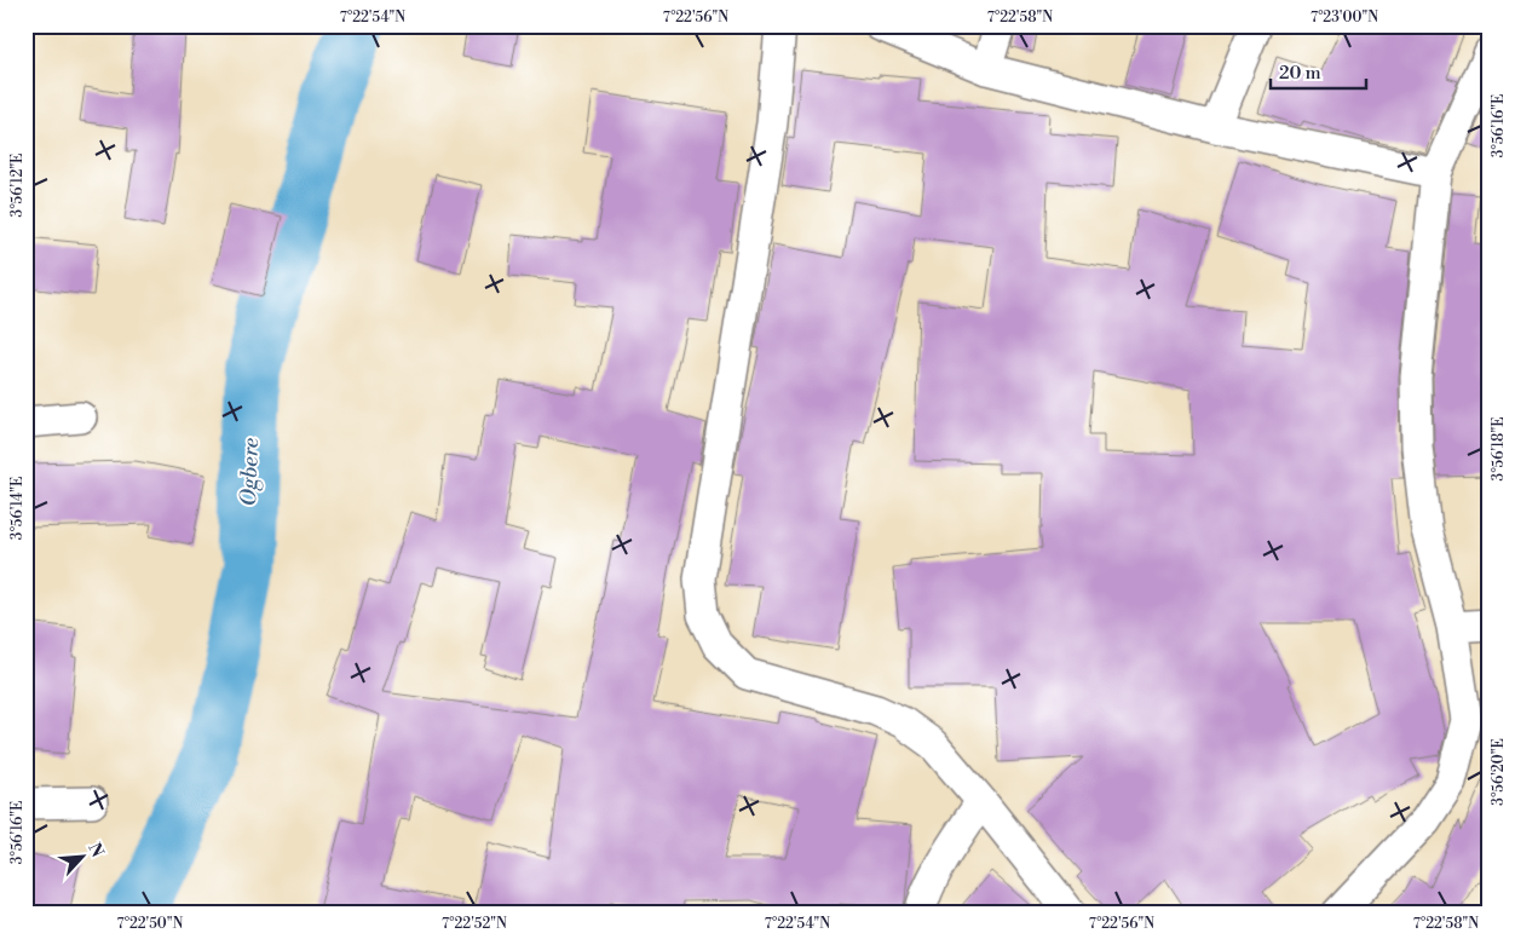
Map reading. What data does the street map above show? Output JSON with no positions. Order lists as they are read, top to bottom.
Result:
{
  "water": ["Ogbere"],
  "scale_bar": "20 m",
  "north": "top right",
  "coordinates": [
    "7°22'54\"N",
    "7°22'56\"N",
    "7°22'58\"N",
    "7°23'00\"N",
    "3°56'16\"E",
    "3°56'12\"E",
    "3°56'18\"E",
    "3°56'14\"E",
    "3°56'20\"E",
    "7°22'50\"N",
    "7°22'52\"N"
  ]
}
